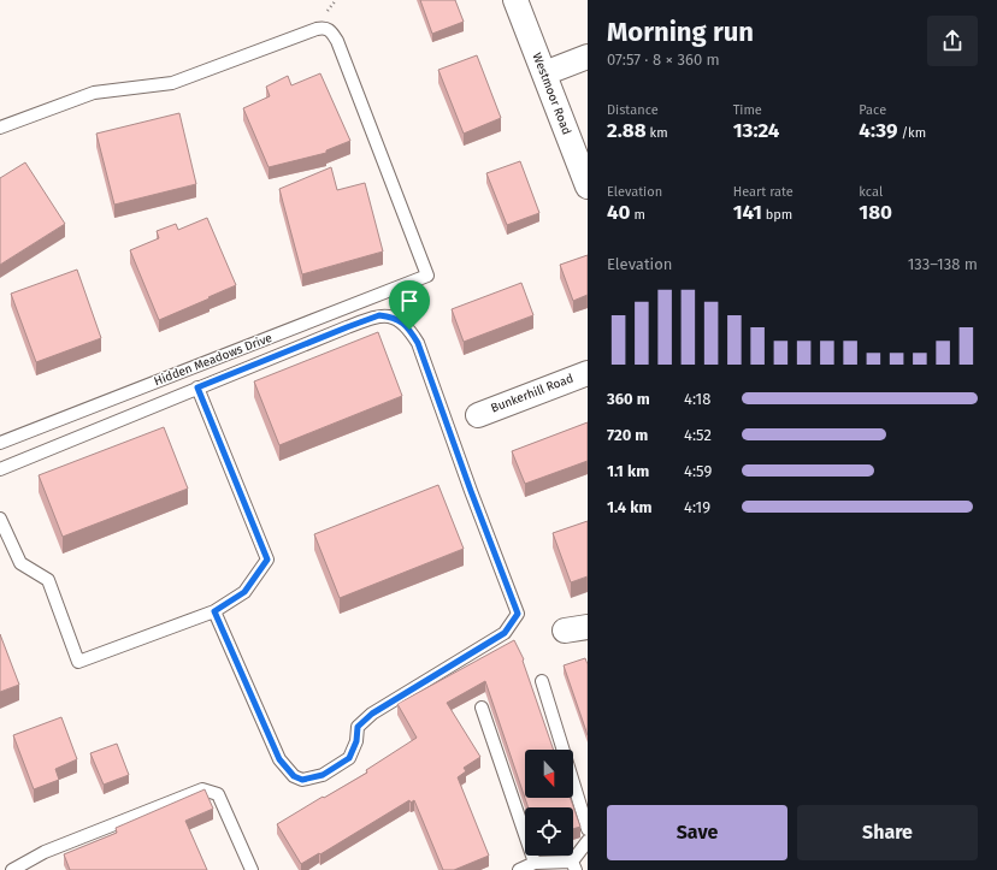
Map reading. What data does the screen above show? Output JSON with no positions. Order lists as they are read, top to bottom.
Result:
{
  "streets": {
    "street": ["Westmoor Road", "Bunkerhill Road"],
    "lane": ["Hidden Meadows Drive"]
  },
  "north": "bottom",
  "page": {
    "heading": ["Morning run", "07:57 · 8 × 360 m"],
    "stats": [
      ["Distance", "2.88 km"],
      ["Time", "13:24"],
      ["Pace", "4:39 /km"],
      ["Elevation", "40 m"],
      ["Heart rate", "141 bpm"],
      ["kcal", "180"]
    ],
    "chart": ["Elevation", "133–138 m"],
    "list": [
      {
        "name": "360 m",
        "note": "4:18"
      },
      {
        "name": "720 m",
        "note": "4:52"
      },
      {
        "name": "1.1 km",
        "note": "4:59"
      },
      {
        "name": "1.4 km",
        "note": "4:19"
      }
    ],
    "buttons": ["Save", "Share"]
  }
}
